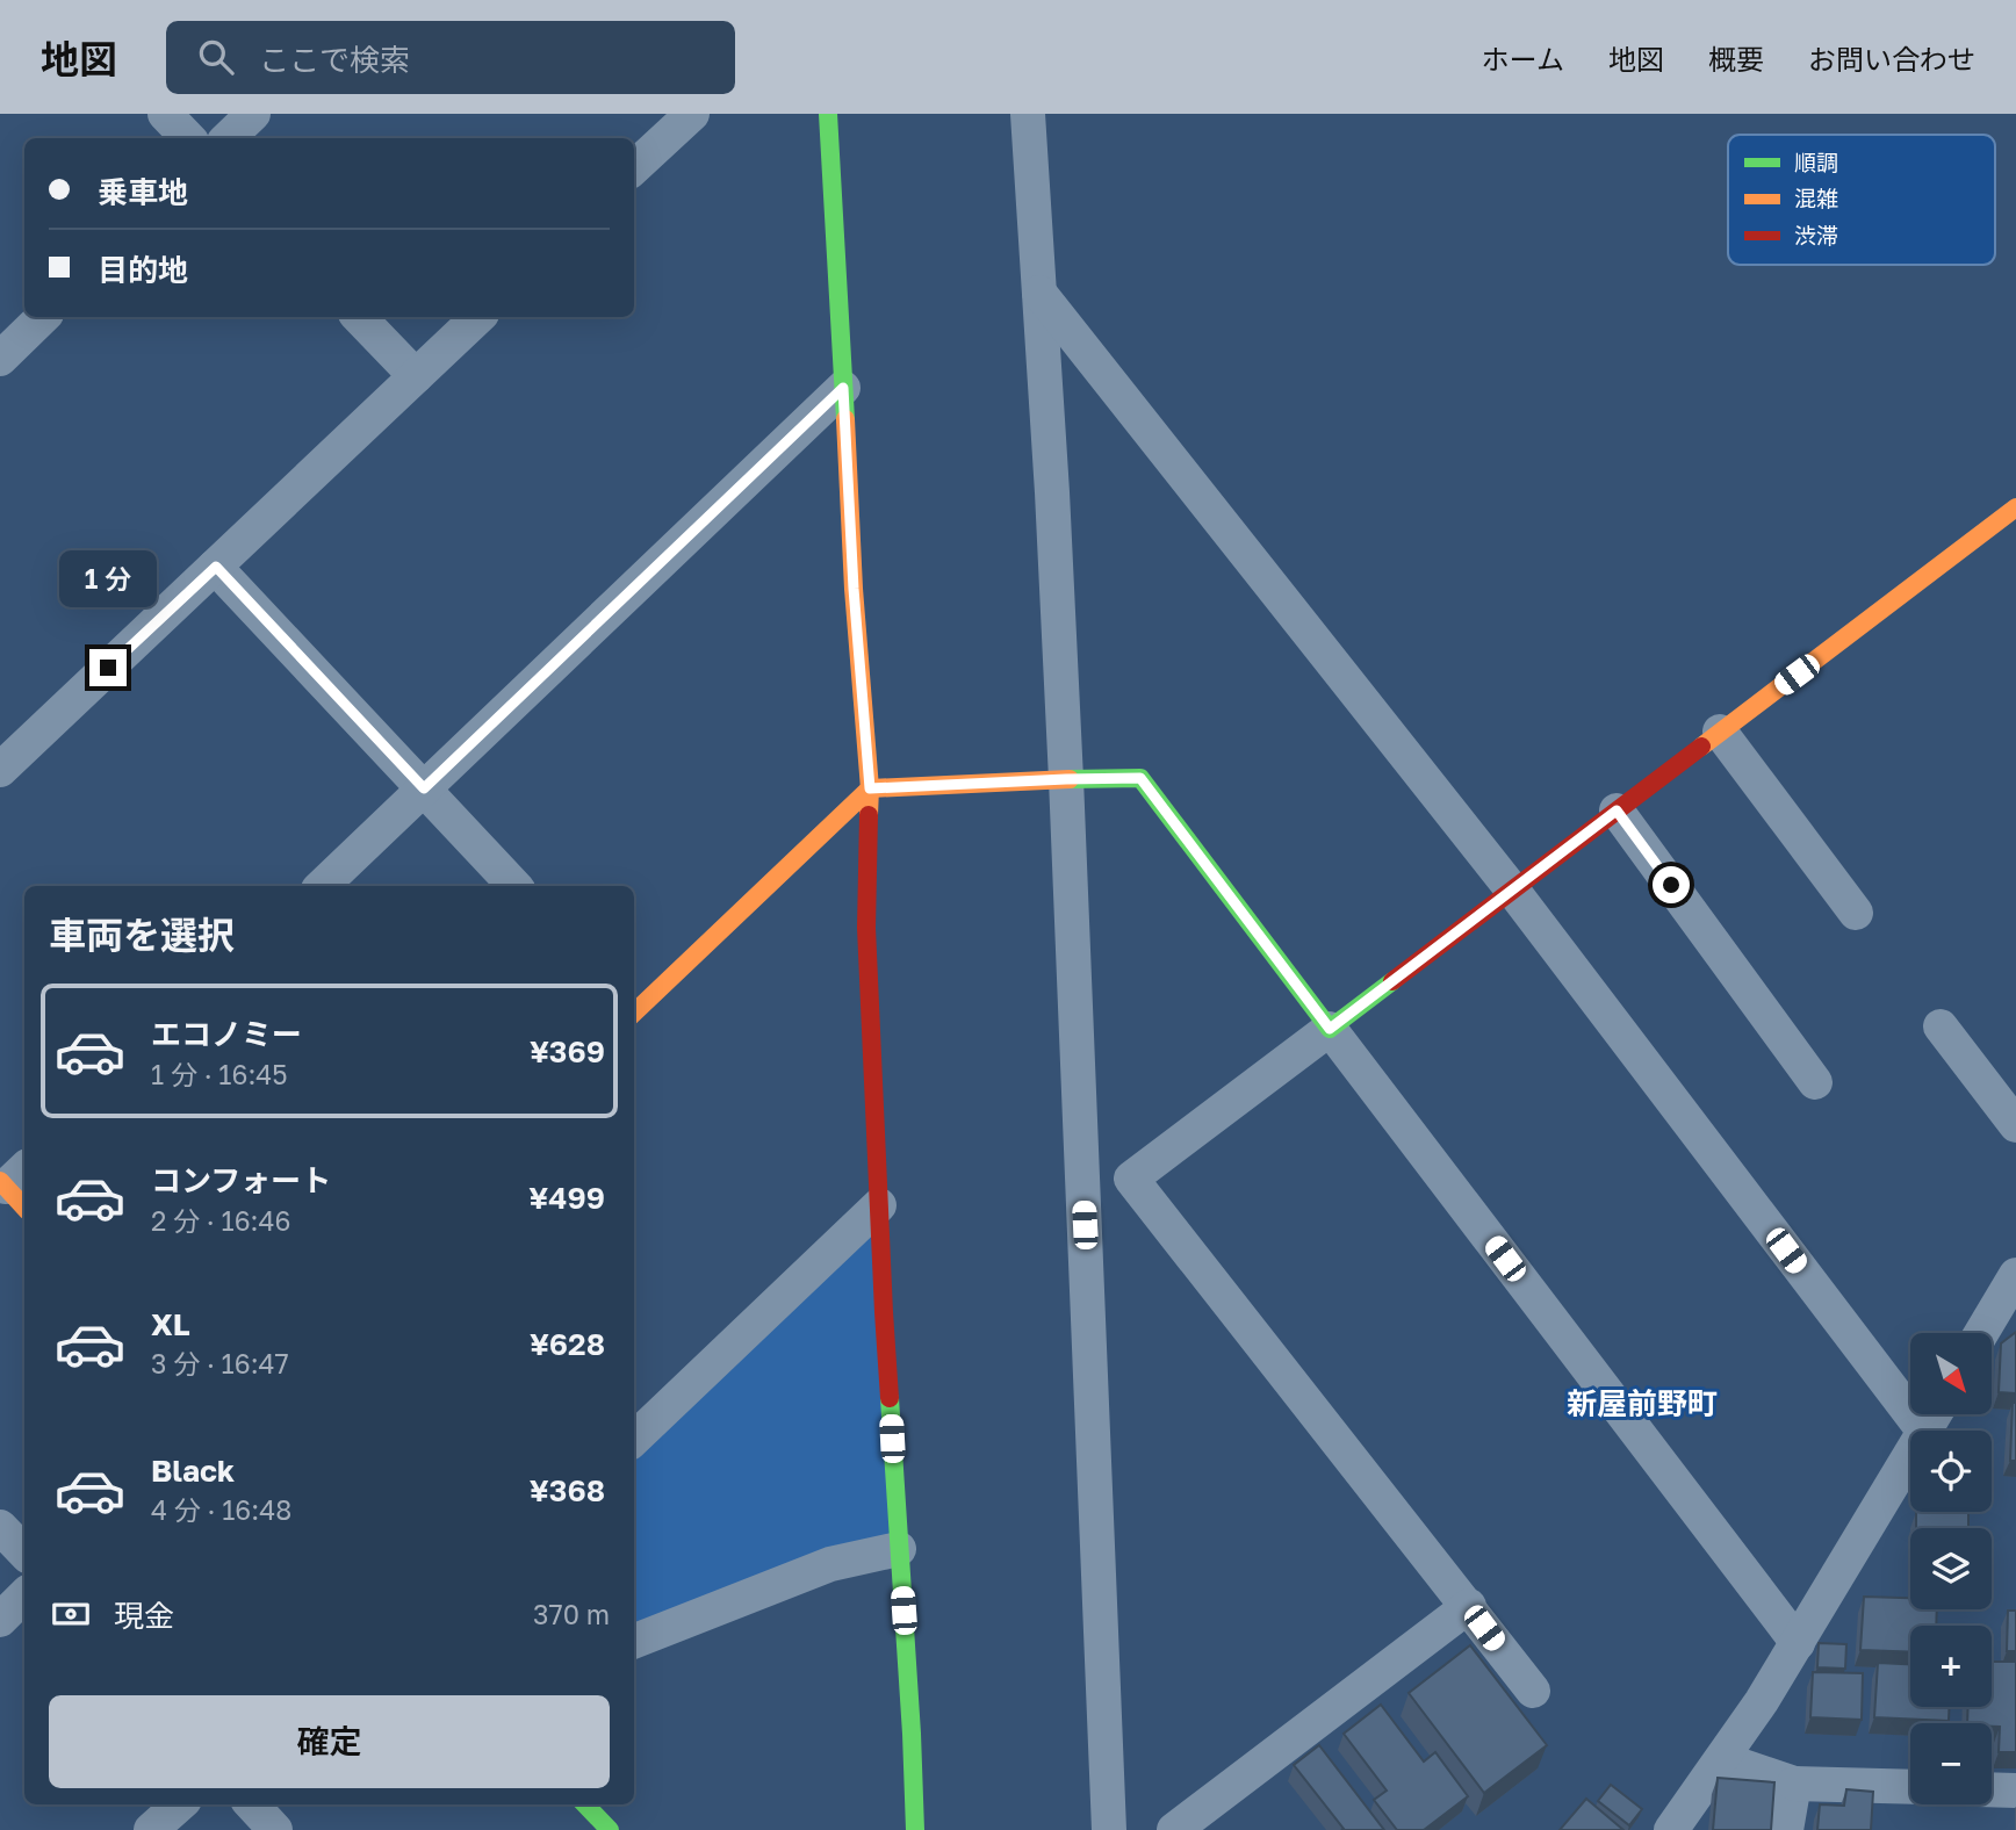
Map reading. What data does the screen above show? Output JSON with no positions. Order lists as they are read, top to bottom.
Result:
{
  "districts": ["新屋前野町"],
  "legend": ["順調", "混雑", "渋滞"],
  "north": "bottom right",
  "page": {
    "header": "地図",
    "search": "ここで検索",
    "nav": [
      "ホーム",
      "地図",
      "概要",
      "お問い合わせ"
    ],
    "banner": ["乗車地", "目的地"],
    "bubble": "1 分",
    "heading": "車両を選択",
    "list": [
      {
        "name": "エコノミー",
        "note": "1 分 · 16:45",
        "value": "¥369"
      },
      {
        "name": "コンフォート",
        "note": "2 分 · 16:46",
        "value": "¥499"
      },
      {
        "name": "XL",
        "note": "3 分 · 16:47",
        "value": "¥628"
      },
      {
        "name": "Black",
        "note": "4 分 · 16:48",
        "value": "¥368"
      }
    ],
    "map_buttons": ["+", "−"],
    "pay": ["現金", "370 m"],
    "buttons": "確定"
  }
}
